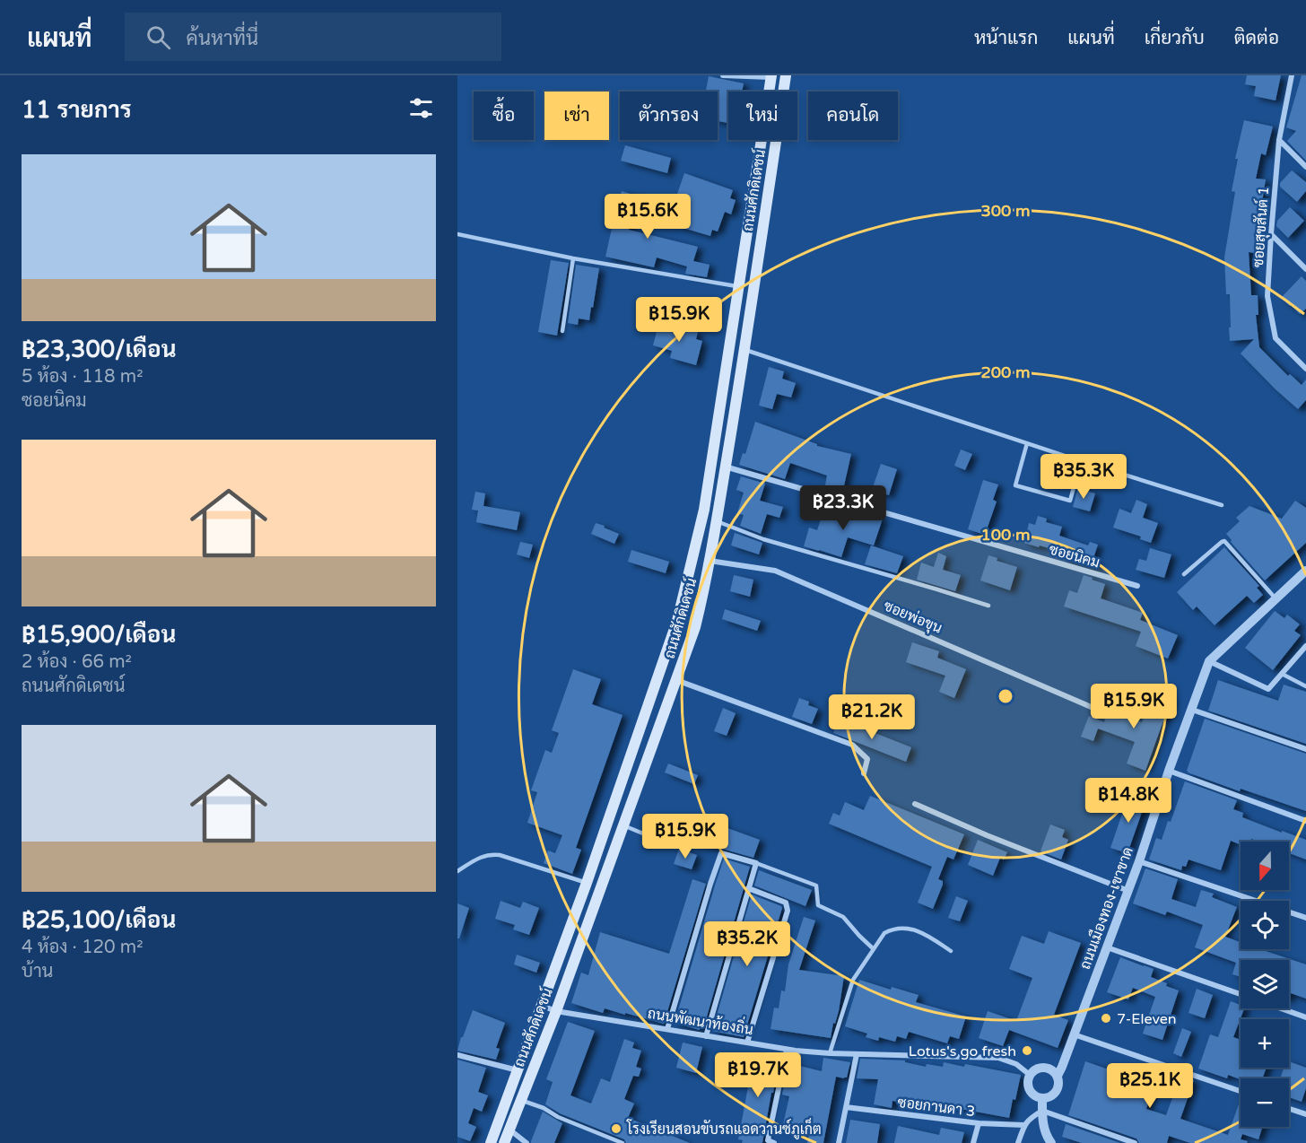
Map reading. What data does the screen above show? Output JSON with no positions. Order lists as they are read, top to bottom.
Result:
{
  "streets": {
    "main road": ["ถนนศักดิเดชน์"],
    "street": [
      "ซอยสุขสันต์ 1",
      "ซอยนิคม",
      "ซอยพ่อขุน",
      "ถนนเมืองทอง-เขาขาด",
      "ถนนพัฒนาท้องถิ่น",
      "ซอยกานดา 3"
    ]
  },
  "crossings": [
    ["ถนนศักดิเดชน์", "ซอยนิคม"],
    ["ถนนศักดิเดชน์", "ซอยพ่อขุน"],
    ["ถนนศักดิเดชน์", "ถนนพัฒนาท้องถิ่น"],
    ["ถนนเมืองทอง-เขาขาด", "ถนนพัฒนาท้องถิ่น"]
  ],
  "places": ["7-Eleven", "Lotus's go fresh", "โรงเรียนสอนขับรถแอดวานซ์ภูเก็ต"],
  "north": "bottom",
  "page": {
    "header": "แผนที่",
    "search": "ค้นหาที่นี่",
    "nav": [
      "หน้าแรก",
      "แผนที่",
      "เกี่ยวกับ",
      "ติดต่อ"
    ],
    "heading": "11 รายการ",
    "chip": [
      "ซื้อ",
      "เช่า",
      "ตัวกรอง",
      "ใหม่",
      "คอนโด"
    ],
    "list": [
      {
        "name": "฿23,300/เดือน",
        "note": "5 ห้อง · 118 m² · ซอยนิคม"
      },
      {
        "name": "฿15,900/เดือน",
        "note": "2 ห้อง · 66 m² · ถนนศักดิเดชน์"
      },
      {
        "name": "฿25,100/เดือน",
        "note": "4 ห้อง · 120 m² · บ้าน"
      }
    ],
    "price": [
      "฿15.6K",
      "฿15.9K",
      "฿35.3K",
      "฿23.3K",
      "฿15.9K",
      "฿21.2K",
      "฿14.8K",
      "฿15.9K",
      "฿35.2K",
      "฿19.7K",
      "฿25.1K"
    ],
    "map_buttons": ["+", "−"]
  },
  "rings": ["300 m", "200 m", "100 m"]
}
